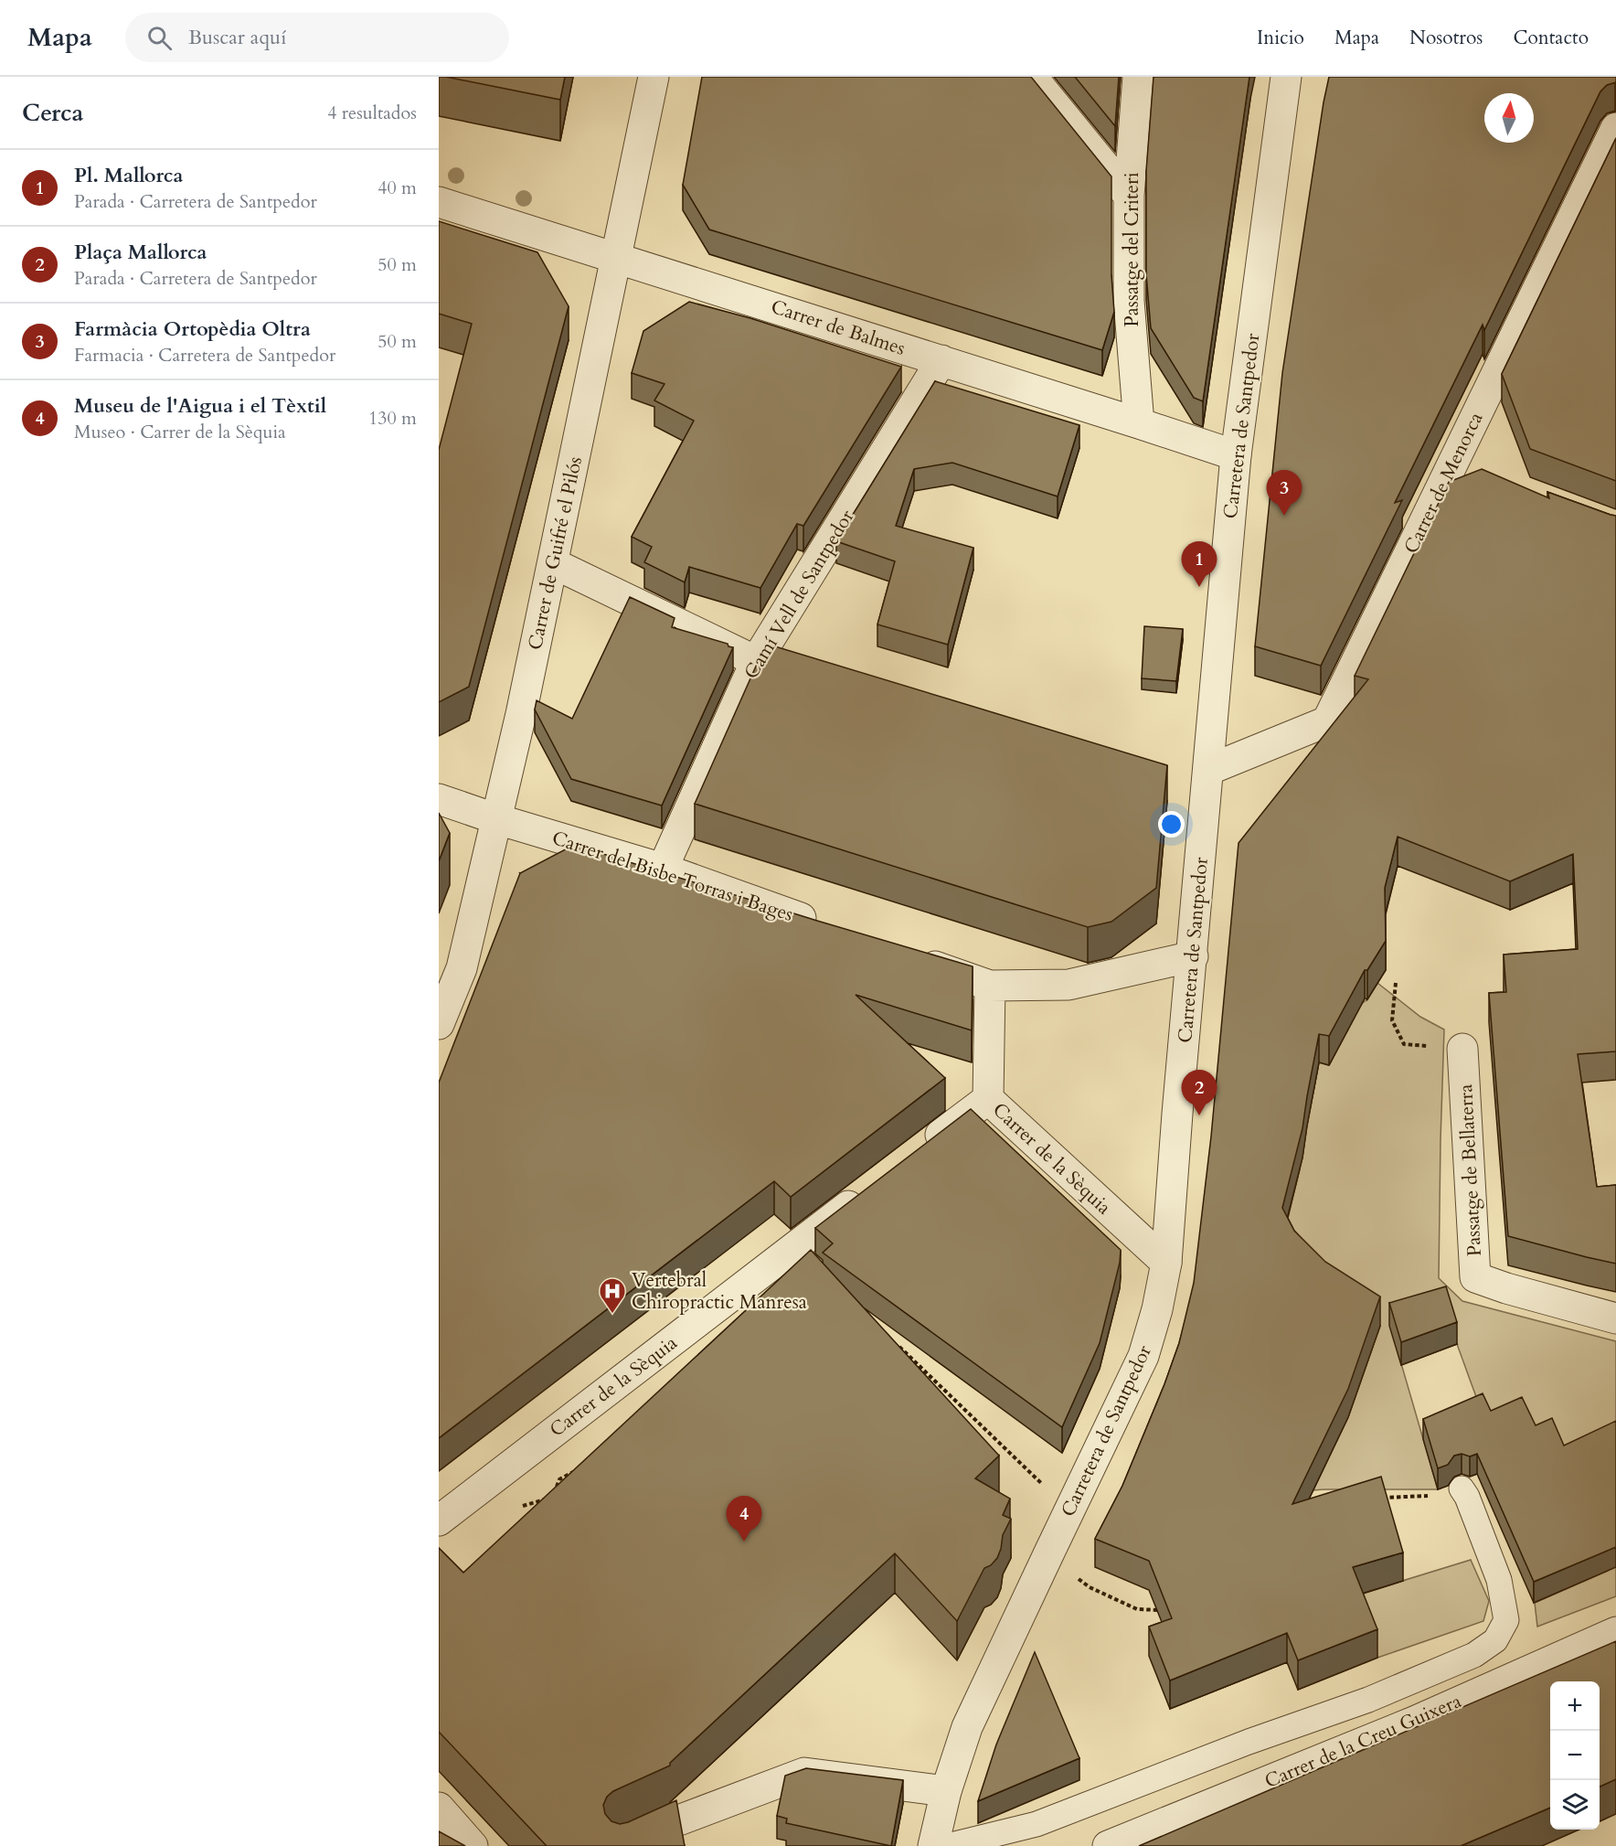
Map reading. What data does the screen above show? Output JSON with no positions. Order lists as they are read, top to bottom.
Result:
{
  "streets": {
    "street": [
      "Passatge del Criteri",
      "Carrer de Balmes",
      "Carretera de Santpedor",
      "Carrer de Menorca",
      "Carrer de Guifré el Pilós",
      "Camí Vell de Santpedor",
      "Carrer del Bisbe Torras i Bages",
      "Carrer de la Sèquia",
      "Passatge de Bellaterra",
      "Carrer de la Creu Guixera"
    ]
  },
  "crossings": [
    ["Passatge del Criteri", "Carrer de Balmes"],
    ["Carrer de Balmes", "Carretera de Santpedor"],
    ["Carrer de Balmes", "Carrer de Guifré el Pilós"],
    ["Carrer de Balmes", "Camí Vell de Santpedor"],
    ["Carretera de Santpedor", "Carrer de Menorca"],
    ["Carretera de Santpedor", "Carrer de la Sèquia"],
    ["Carrer de Guifré el Pilós", "Carrer del Bisbe Torras i Bages"],
    ["Camí Vell de Santpedor", "Carrer del Bisbe Torras i Bages"]
  ],
  "places": {
    "hospital": ["Vertebral Chiropractic Manresa"]
  },
  "north": "top",
  "page": {
    "header": "Mapa",
    "search": "Buscar aquí",
    "nav": [
      "Inicio",
      "Mapa",
      "Nosotros",
      "Contacto"
    ],
    "heading": ["Cerca", "4 resultados"],
    "list": [
      {
        "mark": "1",
        "name": "Pl. Mallorca",
        "note": "Parada · Carretera de Santpedor",
        "value": "40 m"
      },
      {
        "mark": "2",
        "name": "Plaça Mallorca",
        "note": "Parada · Carretera de Santpedor",
        "value": "50 m"
      },
      {
        "mark": "3",
        "name": "Farmàcia Ortopèdia Oltra",
        "note": "Farmacia · Carretera de Santpedor",
        "value": "50 m"
      },
      {
        "mark": "4",
        "name": "Museu de l'Aigua i el Tèxtil",
        "note": "Museo · Carrer de la Sèquia",
        "value": "130 m"
      }
    ],
    "pins": [
      "3",
      "1",
      "2",
      "4"
    ],
    "map_buttons": ["+", "−"]
  }
}
